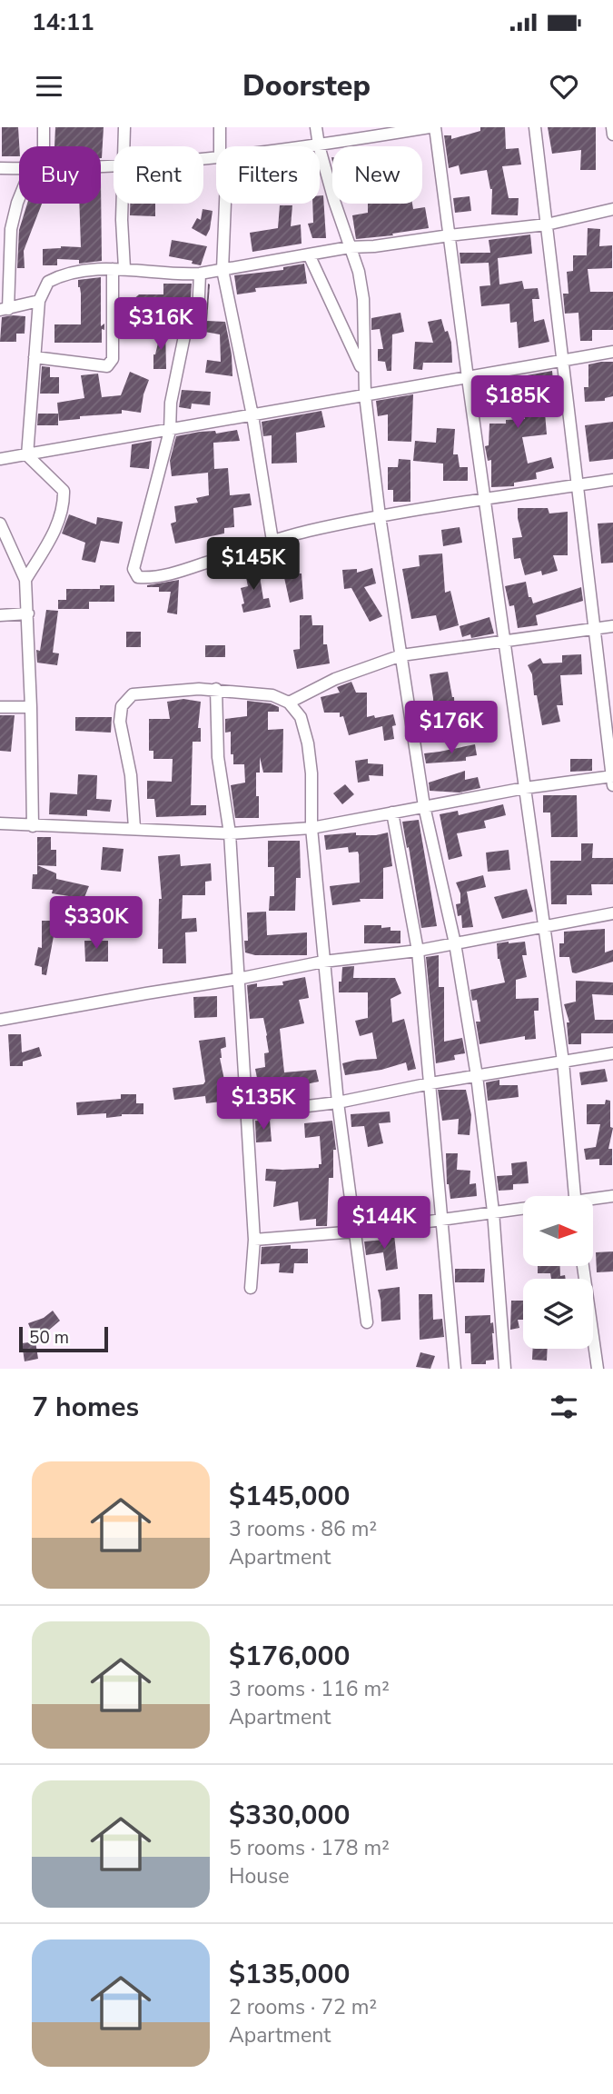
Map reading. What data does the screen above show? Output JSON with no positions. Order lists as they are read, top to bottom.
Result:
{
  "scale_bar": "50 m",
  "north": "right",
  "page": {
    "status": "14:11",
    "header": "Doorstep",
    "chip": [
      "Buy",
      "Rent",
      "Filters",
      "New"
    ],
    "price": [
      "$316K",
      "$185K",
      "$145K",
      "$176K",
      "$330K",
      "$135K",
      "$144K"
    ],
    "scale": "50 m",
    "heading": "7 homes",
    "list": [
      {
        "name": "$145,000",
        "note": "3 rooms · 86 m² · Apartment"
      },
      {
        "name": "$176,000",
        "note": "3 rooms · 116 m² · Apartment"
      },
      {
        "name": "$330,000",
        "note": "5 rooms · 178 m² · House"
      },
      {
        "name": "$135,000",
        "note": "2 rooms · 72 m² · Apartment"
      }
    ]
  }
}
